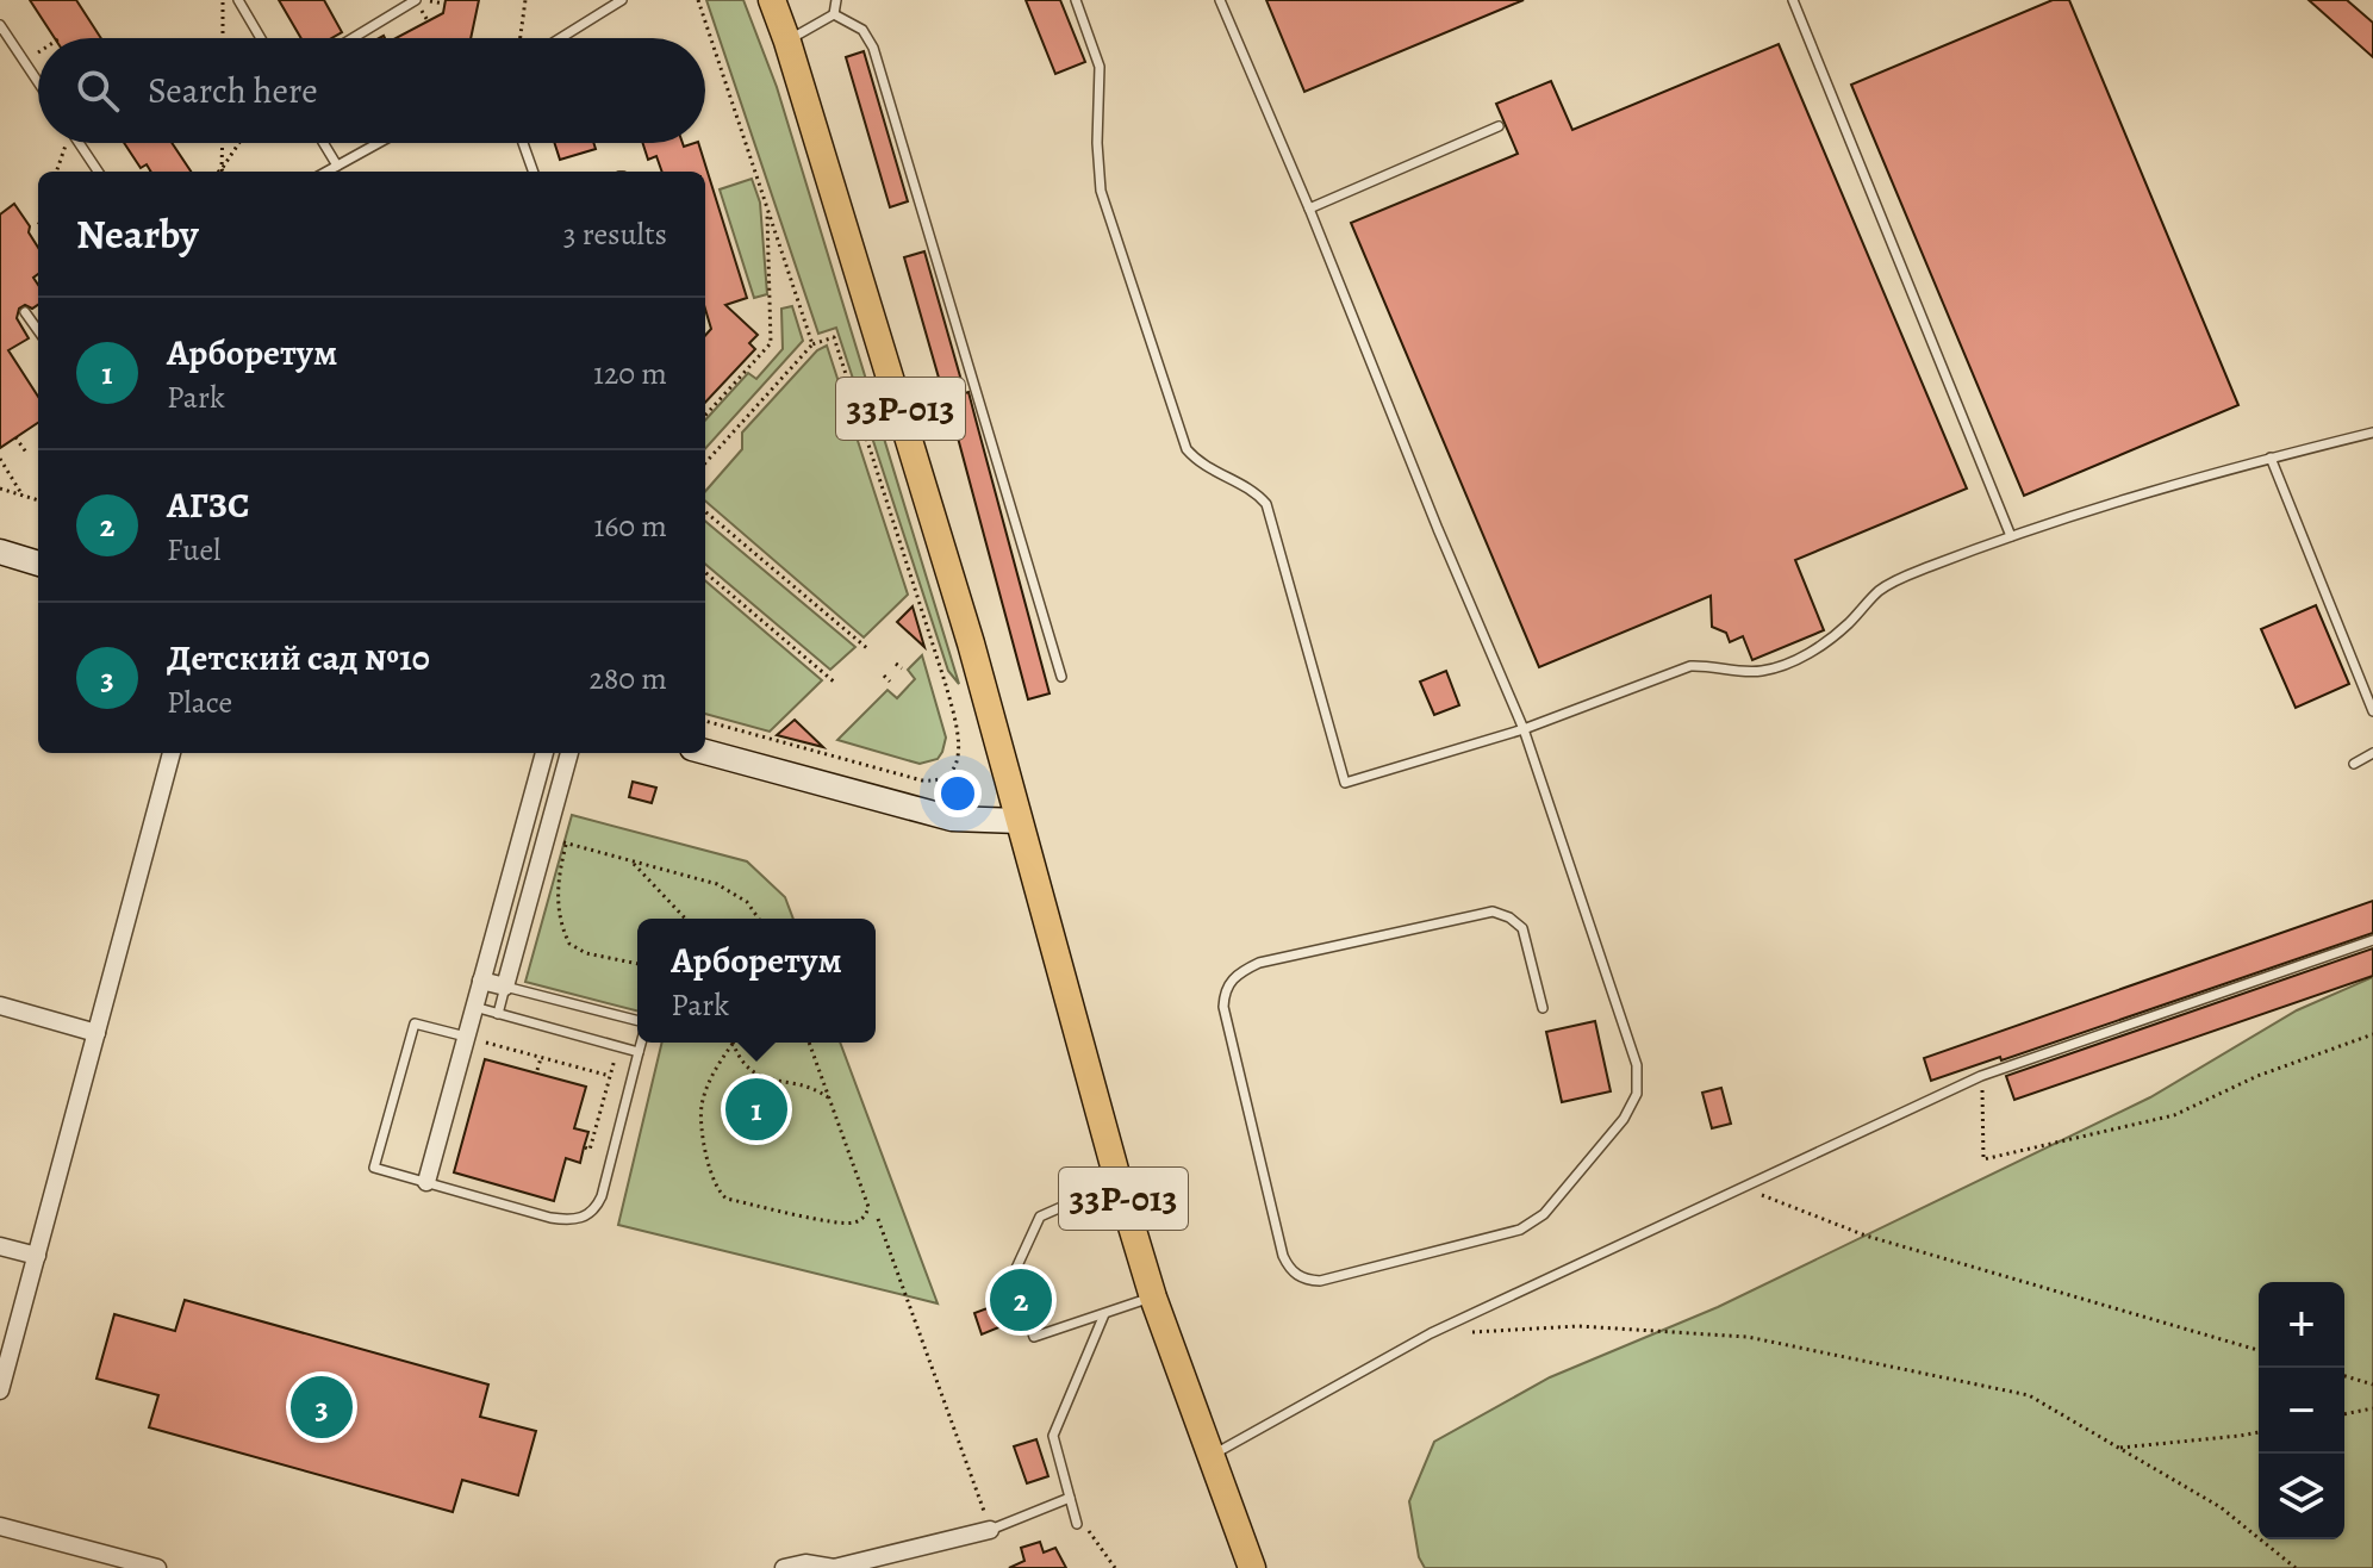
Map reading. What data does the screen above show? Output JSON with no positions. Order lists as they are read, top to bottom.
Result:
{
  "streets": {
    "main road": ["33Р-013"]
  },
  "page": {
    "search": "Search here",
    "heading": ["Nearby", "3 results"],
    "list": [
      {
        "mark": "1",
        "name": "Арборетум",
        "note": "Park",
        "value": "120 m"
      },
      {
        "mark": "2",
        "name": "АГЗС",
        "note": "Fuel",
        "value": "160 m"
      },
      {
        "mark": "3",
        "name": "Детский сад №10",
        "note": "Place",
        "value": "280 m"
      }
    ],
    "popup": ["Арборетум", "Park"],
    "pins": ["1", "2", "3"],
    "map_buttons": ["+", "−"]
  }
}
